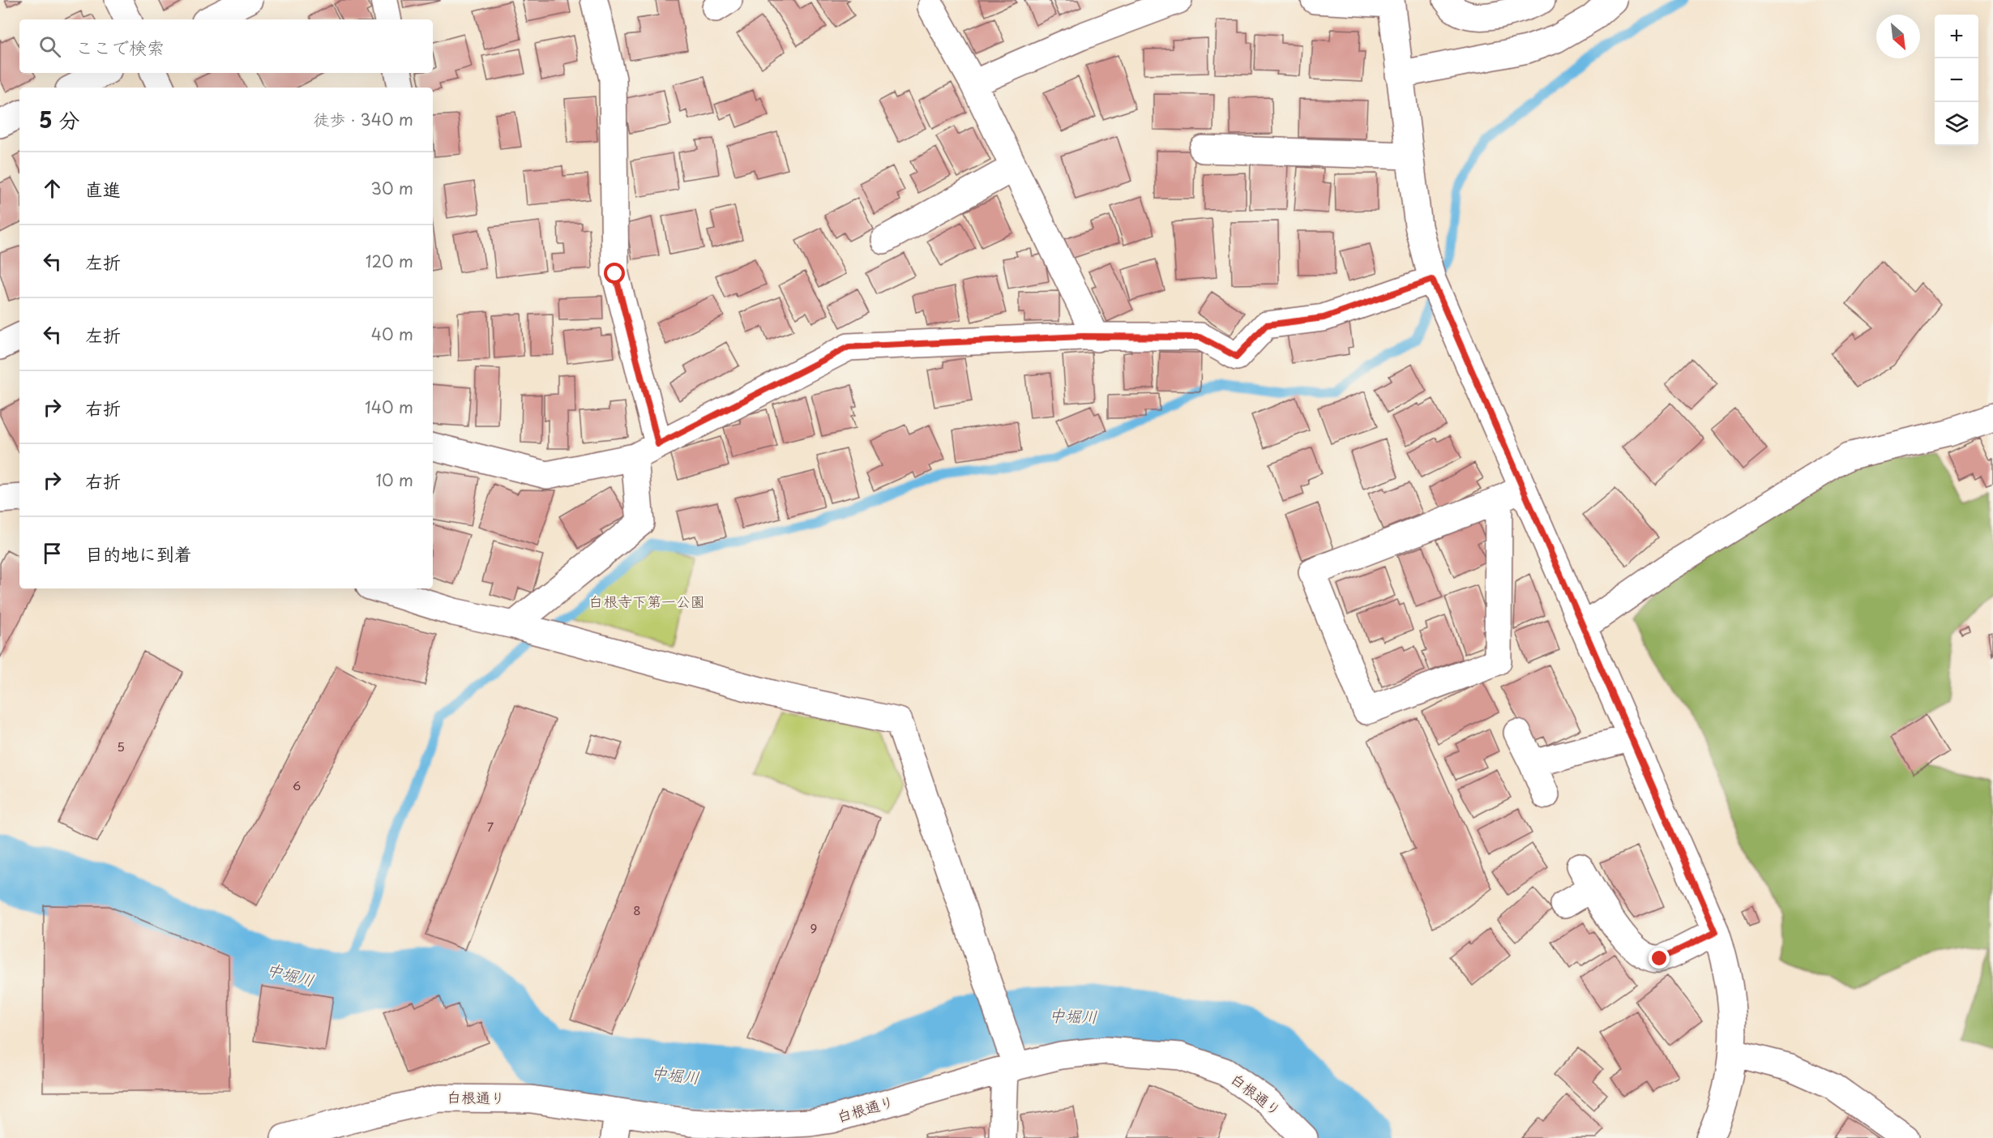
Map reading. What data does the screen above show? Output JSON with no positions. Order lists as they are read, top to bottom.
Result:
{
  "streets": {
    "street": ["白根通り"]
  },
  "water": ["中堀川"],
  "parks": ["白根寺下第一公園"],
  "house_numbers": [
    "5",
    "6",
    "7",
    "8",
    "9"
  ],
  "north": "bottom right",
  "page": {
    "map_buttons": ["+", "−"],
    "search": "ここで検索",
    "heading": ["5 分", "徒歩 · 340 m"],
    "list": [
      ["直進", "30 m"],
      ["左折", "120 m"],
      ["左折", "40 m"],
      ["右折", "140 m"],
      ["右折", "10 m"],
      "目的地に到着"
    ]
  }
}
